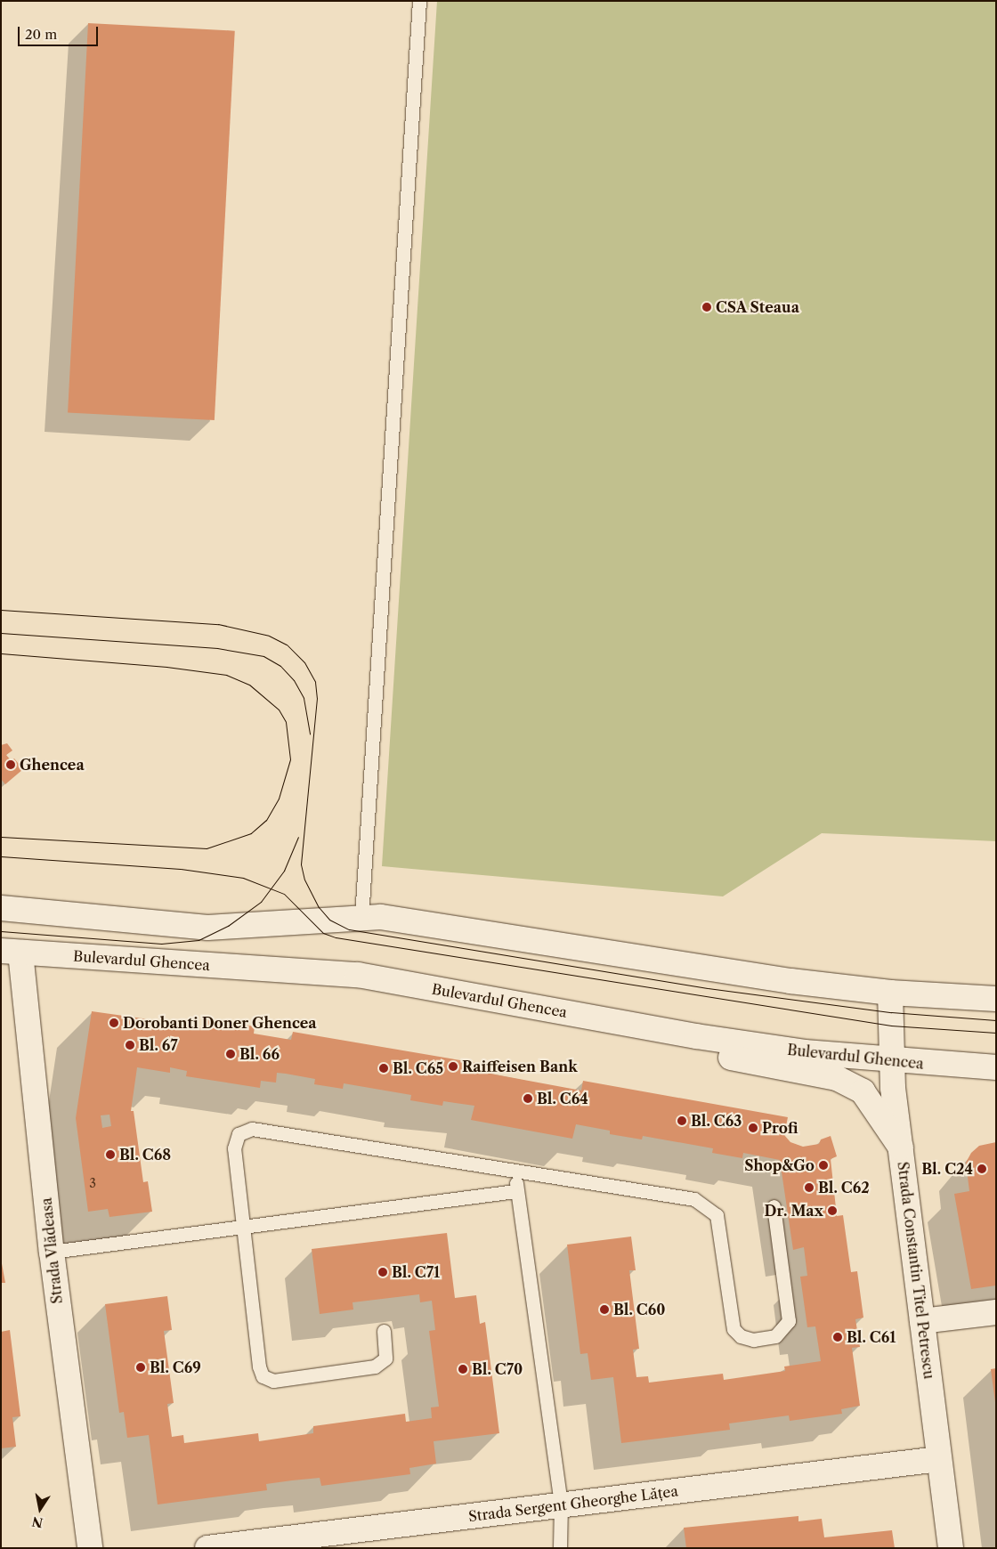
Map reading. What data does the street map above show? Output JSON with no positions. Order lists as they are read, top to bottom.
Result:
{
  "streets": {
    "main road": [
      "Bulevardul Ghencea",
      "Strada Vlădeasa",
      "Strada Constantin Titel Petrescu",
      "Strada Sergent Gheorghe Lățea"
    ]
  },
  "crossings": [
    ["Bulevardul Ghencea", "Strada Vlădeasa"],
    ["Bulevardul Ghencea", "Strada Constantin Titel Petrescu"],
    ["Strada Constantin Titel Petrescu", "Strada Sergent Gheorghe Lățea"]
  ],
  "places": [
    "CSA Steaua",
    "Ghencea",
    "Dorobanti Doner Ghencea",
    "Bl. 67",
    "Bl. 66",
    "Raiffeisen Bank",
    "Bl. C65",
    "Bl. C64",
    "Bl. C63",
    "Profi",
    "Bl. C68",
    "Shop&Go",
    "Bl. C24",
    "Bl. C62",
    "Dr. Max",
    "Bl. C71",
    "Bl. C60",
    "Bl. C61",
    "Bl. C69",
    "Bl. C70"
  ],
  "house_numbers": ["3"],
  "scale_bar": "20 m",
  "north": "bottom"
}
